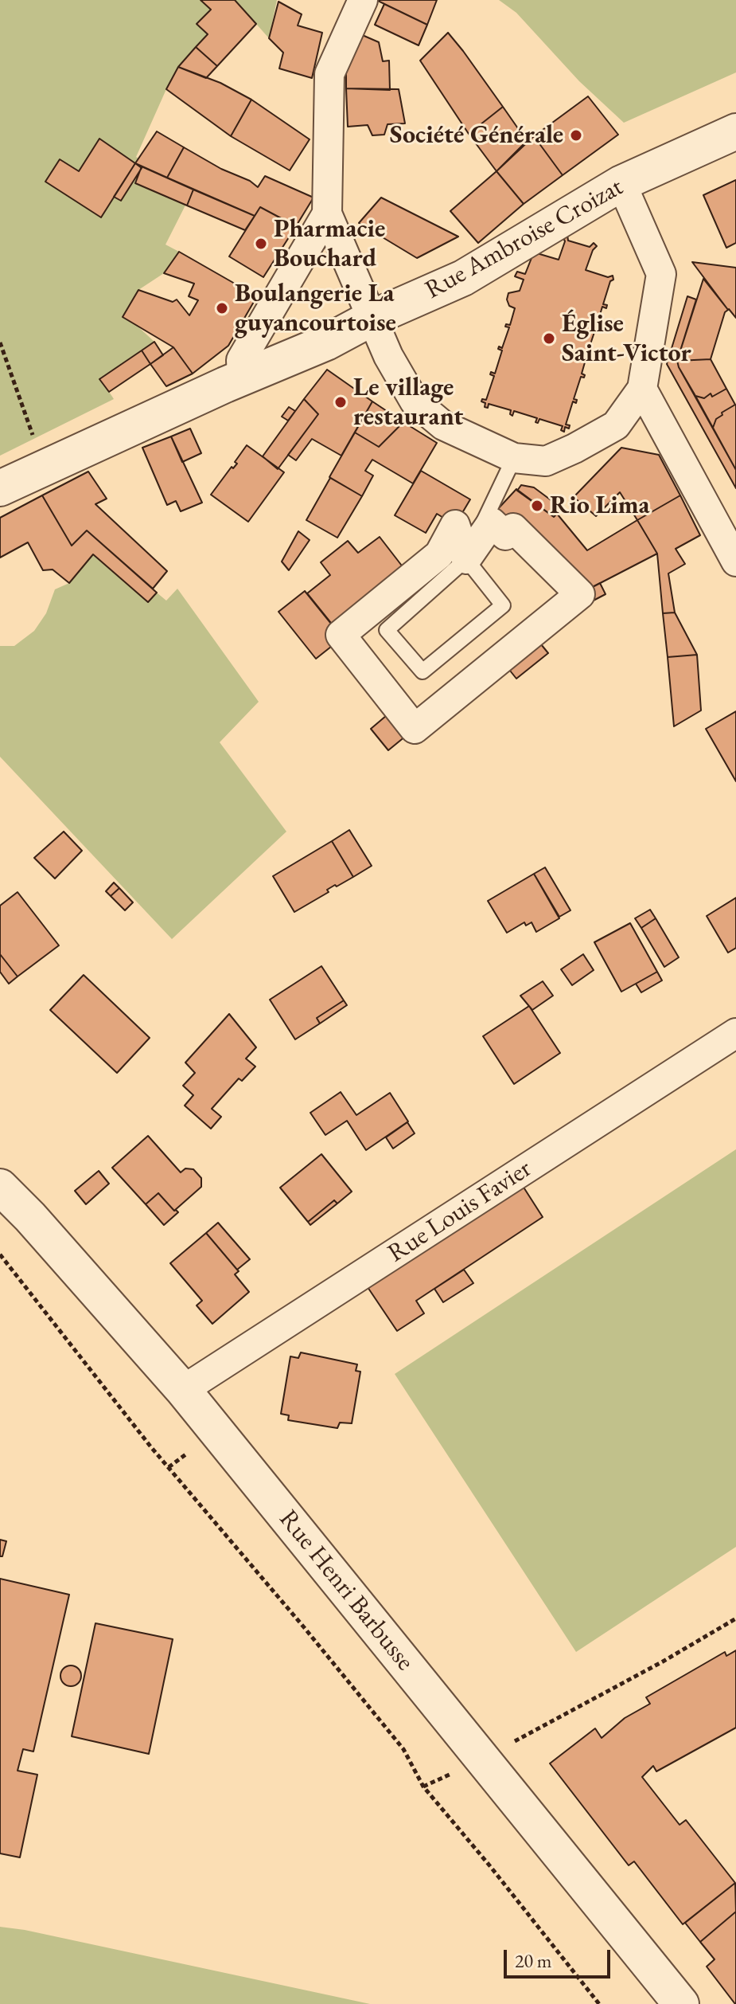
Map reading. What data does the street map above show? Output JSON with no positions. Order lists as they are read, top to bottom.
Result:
{
  "streets": {
    "street": ["Rue Ambroise Croizat", "Rue Louis Favier", "Rue Henri Barbusse"]
  },
  "crossings": [
    ["Rue Louis Favier", "Rue Henri Barbusse"]
  ],
  "places": [
    "Société Générale",
    "Pharmacie Bouchard",
    "Boulangerie La guyancourtoise",
    "Église Saint-Victor",
    "Le village restaurant",
    "Rio Lima"
  ],
  "scale_bar": "20 m"
}
